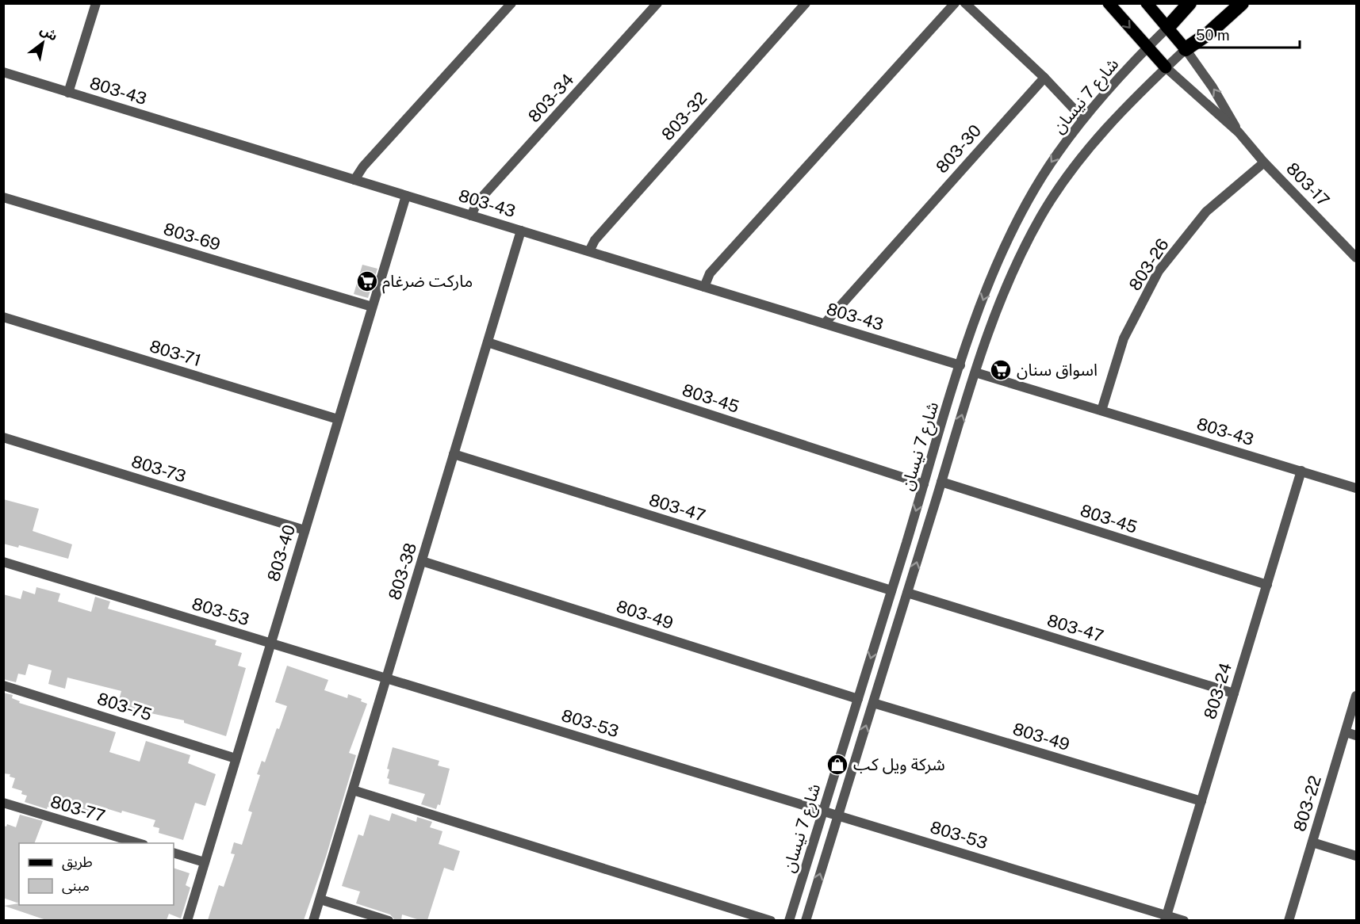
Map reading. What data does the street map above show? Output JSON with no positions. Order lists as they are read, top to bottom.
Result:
{
  "streets": {
    "street": [
      "803-43",
      "شارع 7 نيسان",
      "803-34",
      "803-32",
      "803-30",
      "803-17",
      "803-69",
      "803-26",
      "803-71",
      "803-45",
      "803-73",
      "803-47",
      "803-40",
      "803-38",
      "803-53",
      "803-49",
      "803-24",
      "803-75",
      "803-22",
      "803-77"
    ]
  },
  "crossings": [
    ["803-43", "شارع 7 نيسان"],
    ["803-43", "803-34"],
    ["803-43", "803-32"],
    ["803-43", "803-30"],
    ["803-43", "803-26"],
    ["803-43", "803-40"],
    ["803-43", "803-38"],
    ["803-43", "803-24"],
    ["شارع 7 نيسان", "803-17"],
    ["شارع 7 نيسان", "803-45"],
    ["شارع 7 نيسان", "803-47"],
    ["شارع 7 نيسان", "803-53"],
    ["شارع 7 نيسان", "803-49"],
    ["803-17", "803-26"],
    ["803-69", "803-40"],
    ["803-71", "803-40"],
    ["803-45", "803-38"],
    ["803-45", "803-24"],
    ["803-73", "803-40"],
    ["803-47", "803-38"],
    ["803-47", "803-24"],
    ["803-40", "803-53"],
    ["803-40", "803-75"],
    ["803-38", "803-53"],
    ["803-38", "803-49"],
    ["803-53", "803-24"],
    ["803-49", "803-24"]
  ],
  "places": {
    "supermarket": ["ماركت ضرغام", "اسواق سنان"],
    "shop": ["شركة ويل كب"]
  },
  "legend": ["طريق", "مبنى"],
  "scale_bar": "50 m",
  "north": "top right"
}
